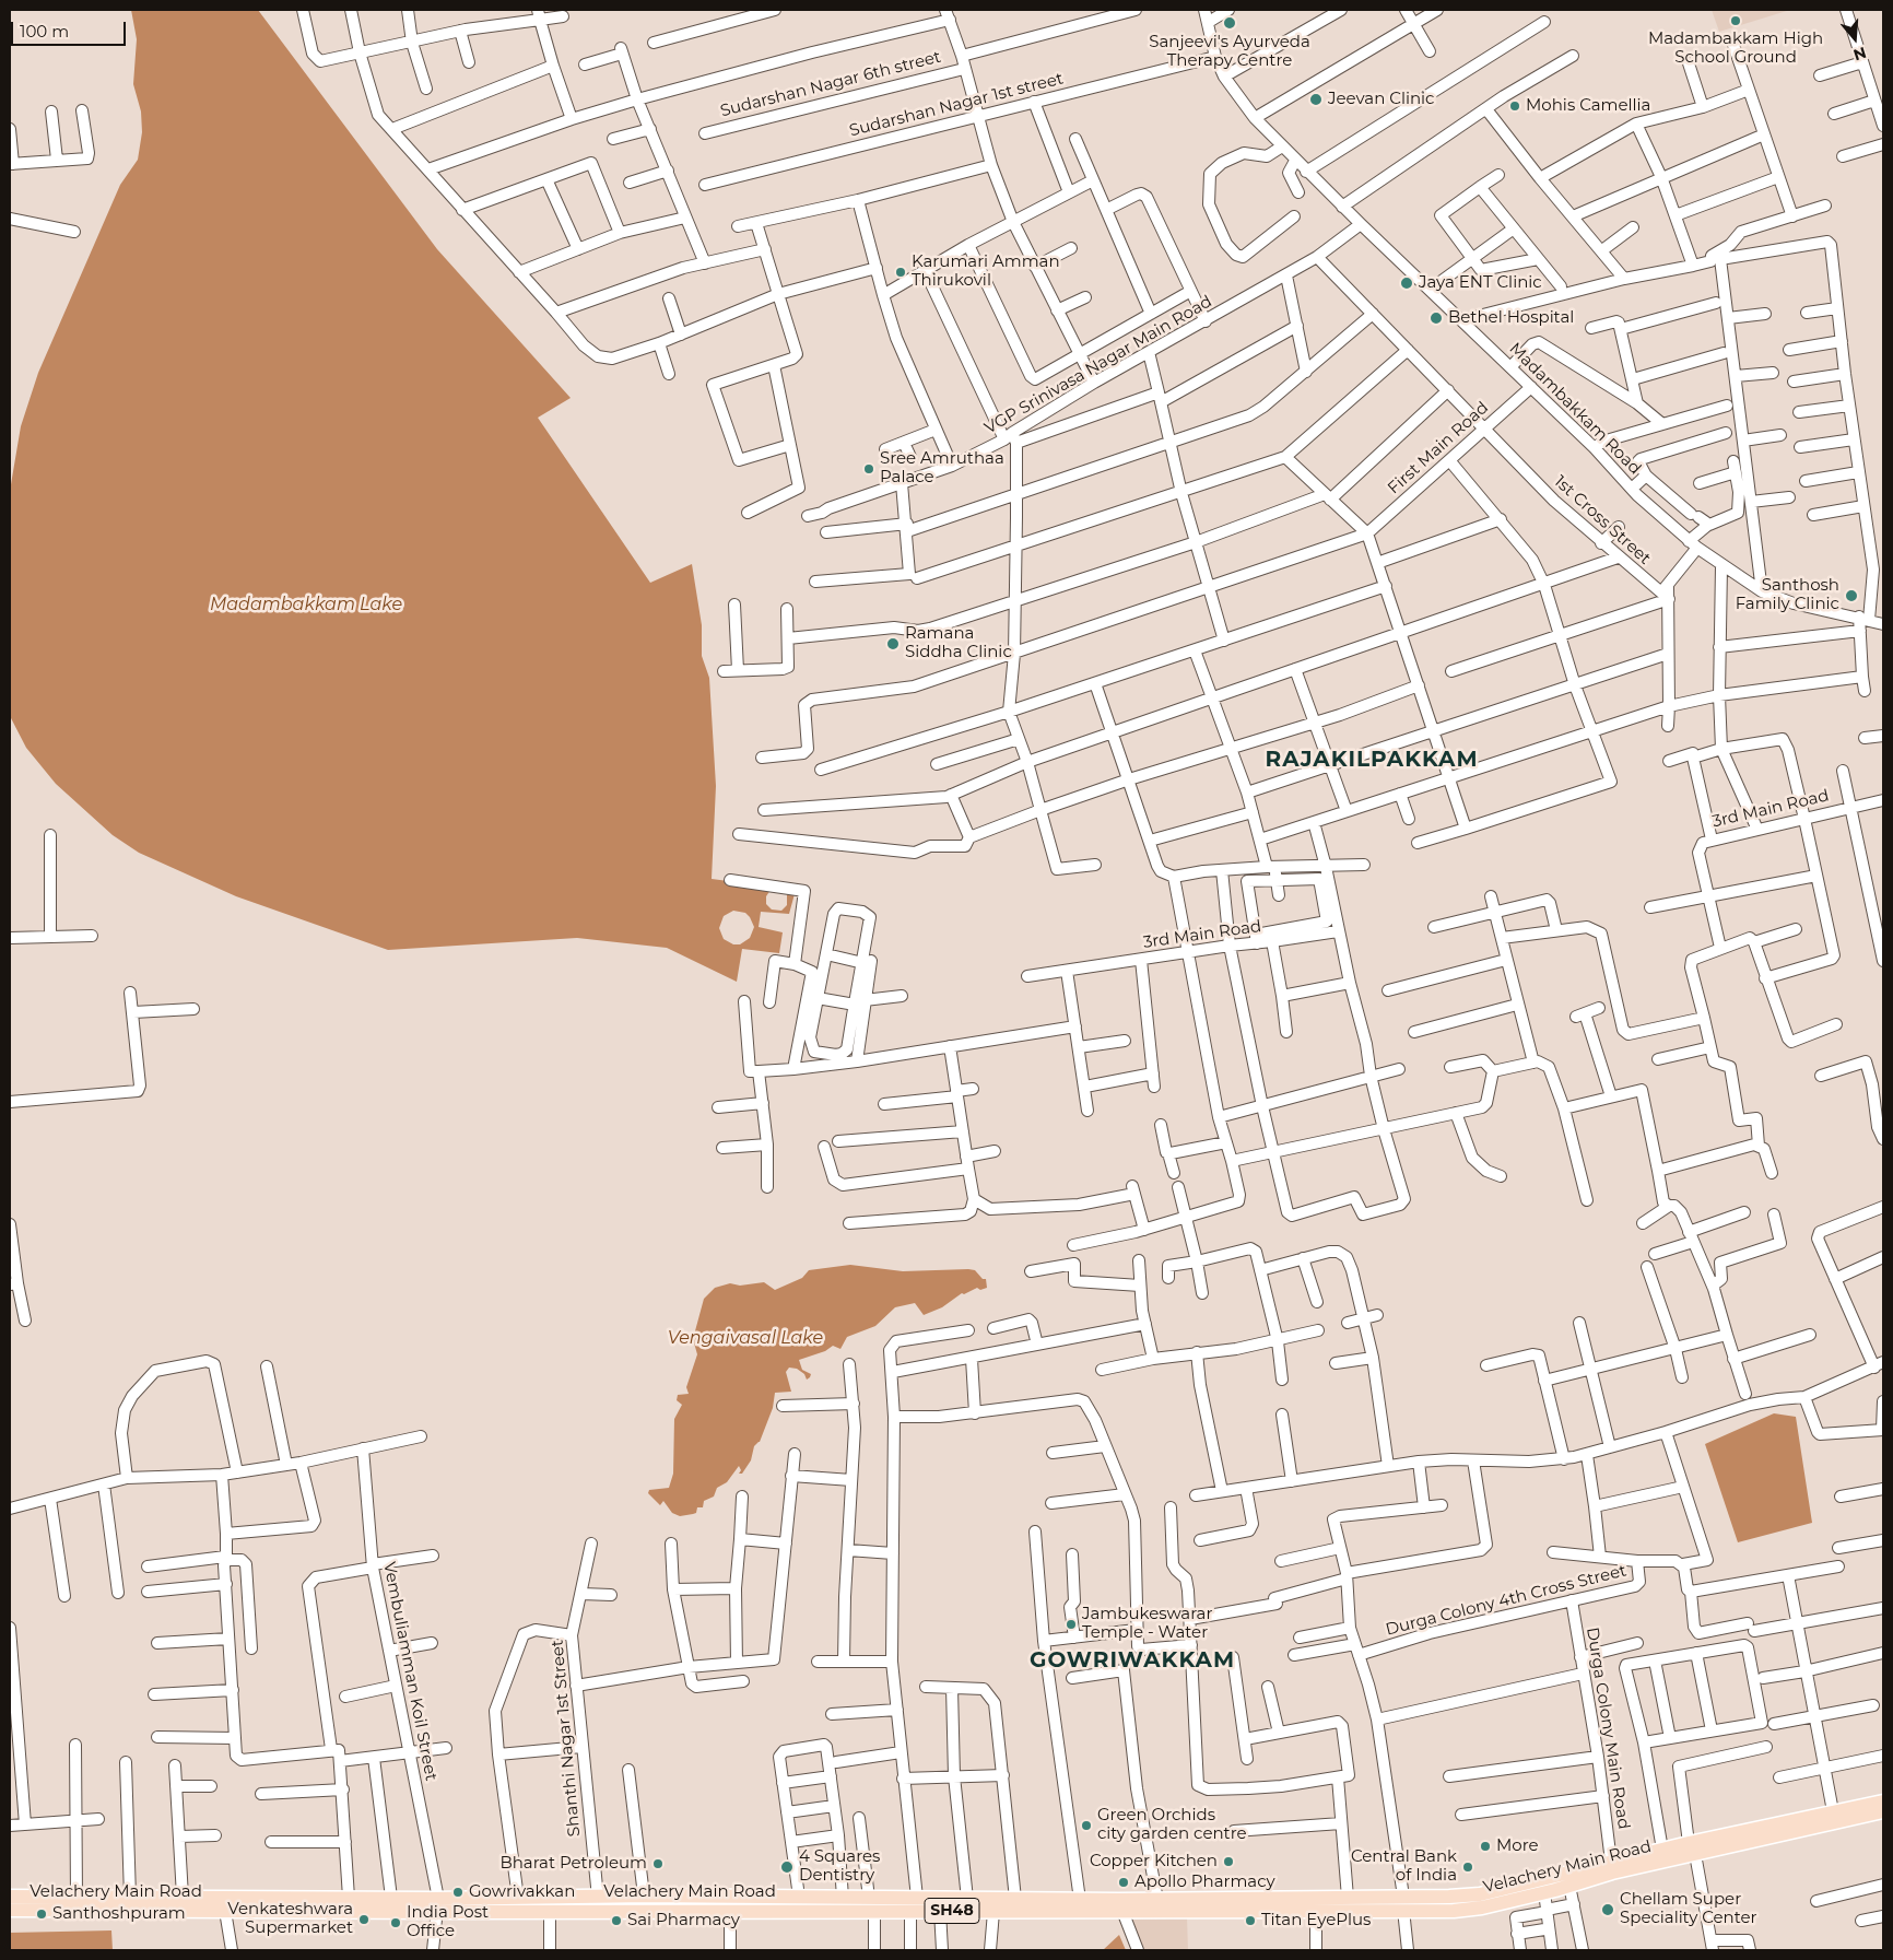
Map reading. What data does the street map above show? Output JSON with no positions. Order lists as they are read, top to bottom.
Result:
{
  "streets": {
    "main road": ["Velachery Main Road", "SH48"],
    "street": [
      "Sudarshan Nagar 6th street",
      "Sudarshan Nagar 1st street",
      "VGP Srinivasa Nagar Main Road",
      "Madambakkam Road",
      "First Main Road",
      "1st Cross Street",
      "3rd Main Road",
      "Durga Colony 4th Cross Street",
      "Vembuliamman Koil Street",
      "Durga Colony Main Road",
      "Shanthi Nagar 1st Street"
    ]
  },
  "crossings": [
    ["Sudarshan Nagar 1st street", "Madambakkam Road"],
    ["VGP Srinivasa Nagar Main Road", "Madambakkam Road"],
    ["VGP Srinivasa Nagar Main Road", "1st Cross Street"],
    ["Madambakkam Road", "First Main Road"],
    ["First Main Road", "1st Cross Street"],
    ["Durga Colony 4th Cross Street", "Durga Colony Main Road"],
    ["Vembuliamman Koil Street", "Velachery Main Road"],
    ["Durga Colony Main Road", "Velachery Main Road"],
    ["Shanthi Nagar 1st Street", "Velachery Main Road"]
  ],
  "districts": ["RAJAKILPAKKAM", "GOWRIWAKKAM"],
  "water": ["Madambakkam Lake", "Vengaivasal Lake"],
  "places": [
    "Madambakkam High School Ground",
    "Sanjeevi's Ayurveda Therapy Centre",
    "Jeevan Clinic",
    "Mohis Camellia",
    "Karumari Amman Thirukovil",
    "Jaya ENT Clinic",
    "Bethel Hospital",
    "Sree Amruthaa Palace",
    "Santhosh Family Clinic",
    "Ramana Siddha Clinic",
    "Jambukeswarar Temple - Water",
    "Green Orchids city garden centre",
    "More",
    "Copper Kitchen",
    "Bharat Petroleum",
    "4 Squares Dentistry",
    "Central Bank of India",
    "Apollo Pharmacy",
    "Gowrivakkan",
    "Chellam Super Speciality Center",
    "Santhoshpuram",
    "Venkateshwara Supermarket",
    "Sai Pharmacy",
    "Titan EyePlus",
    "India Post Office"
  ],
  "scale_bar": "100 m",
  "north": "bottom"
}
